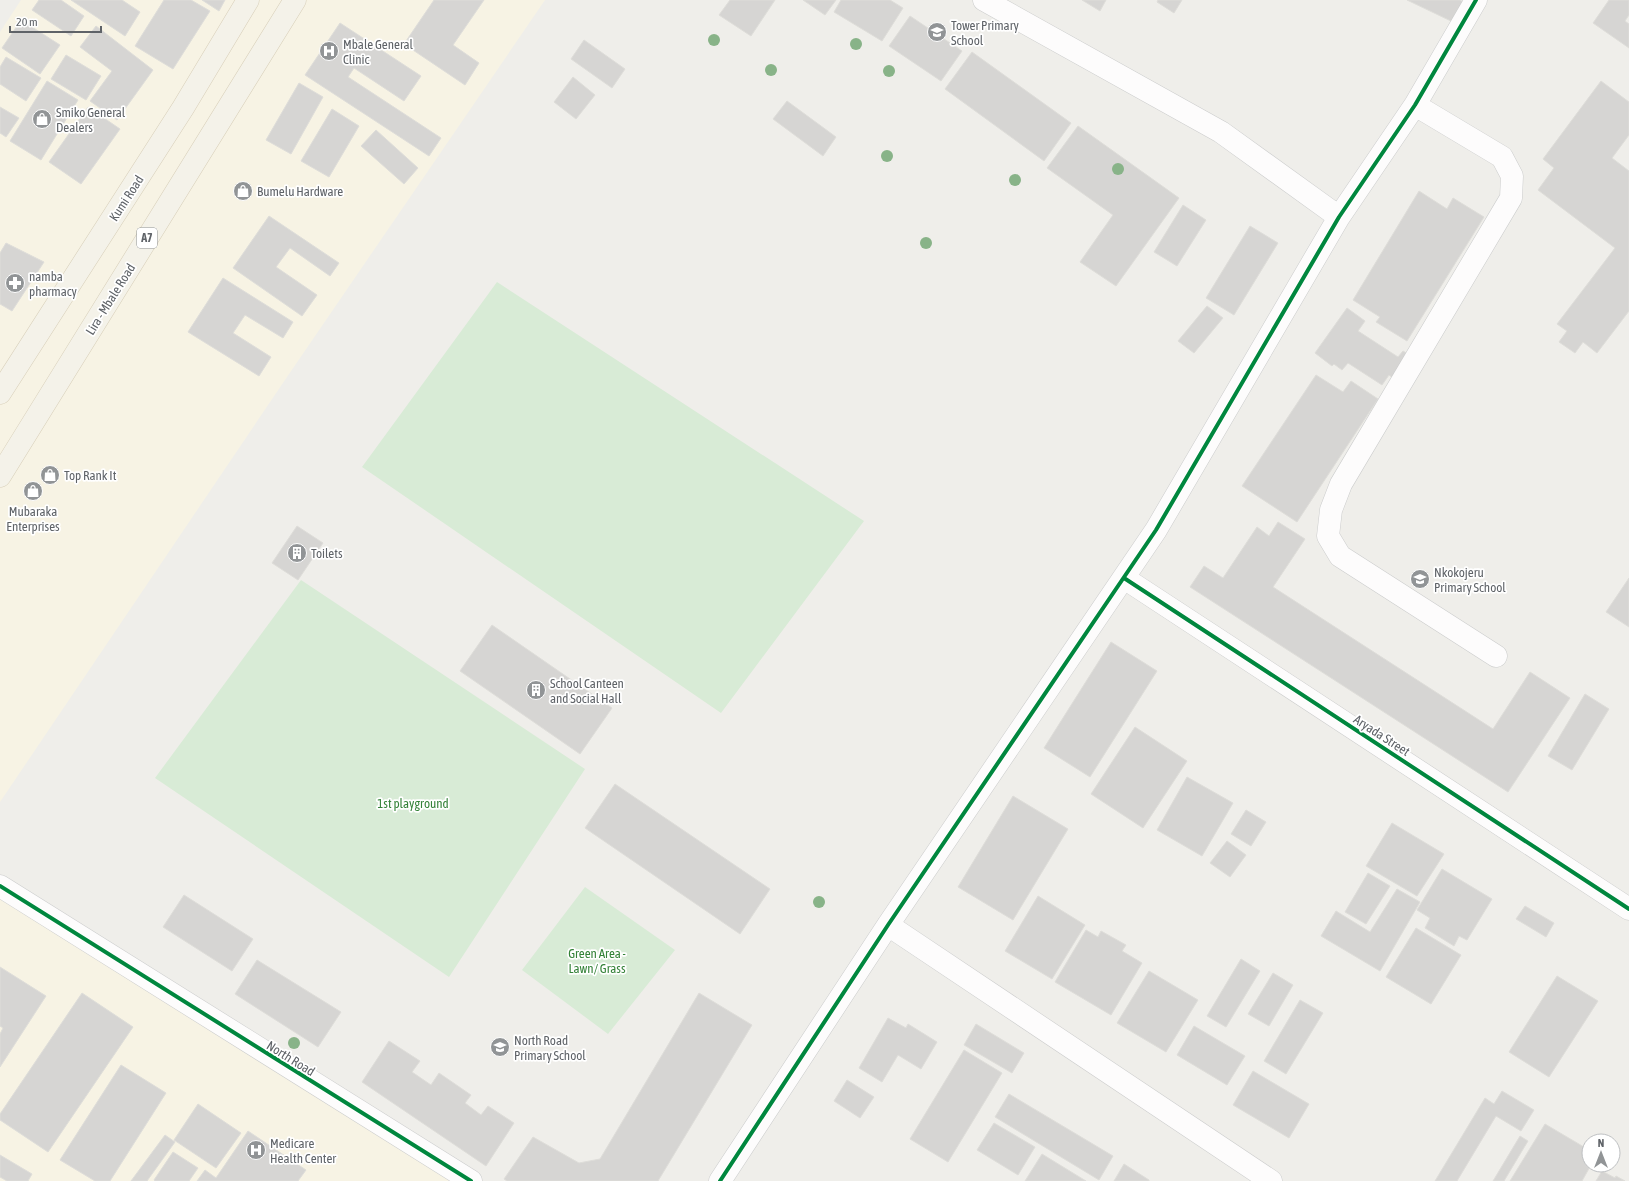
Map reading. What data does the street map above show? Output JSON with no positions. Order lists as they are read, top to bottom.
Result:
{
  "streets": {
    "main road": ["Kumi Road", "A7", "Lira - Mbale Road"],
    "street": ["Aryada Street", "North Road"]
  },
  "parks": ["1st playground", "Green Area - Lawn/ Grass"],
  "places": {
    "school or university": ["Tower Primary School", "Nkokojeru Primary School", "North Road Primary School"],
    "hospital": ["Mbale General Clinic", "Medicare Health Center"],
    "shop": [
      "Smiko General Dealers",
      "Bumelu Hardware",
      "Top Rank It",
      "Mubaraka Enterprises"
    ],
    "pharmacy": ["namba pharmacy"],
    "building": ["Toilets", "School Canteen and Social Hall"]
  },
  "scale_bar": "20 m",
  "north": "top"
}
